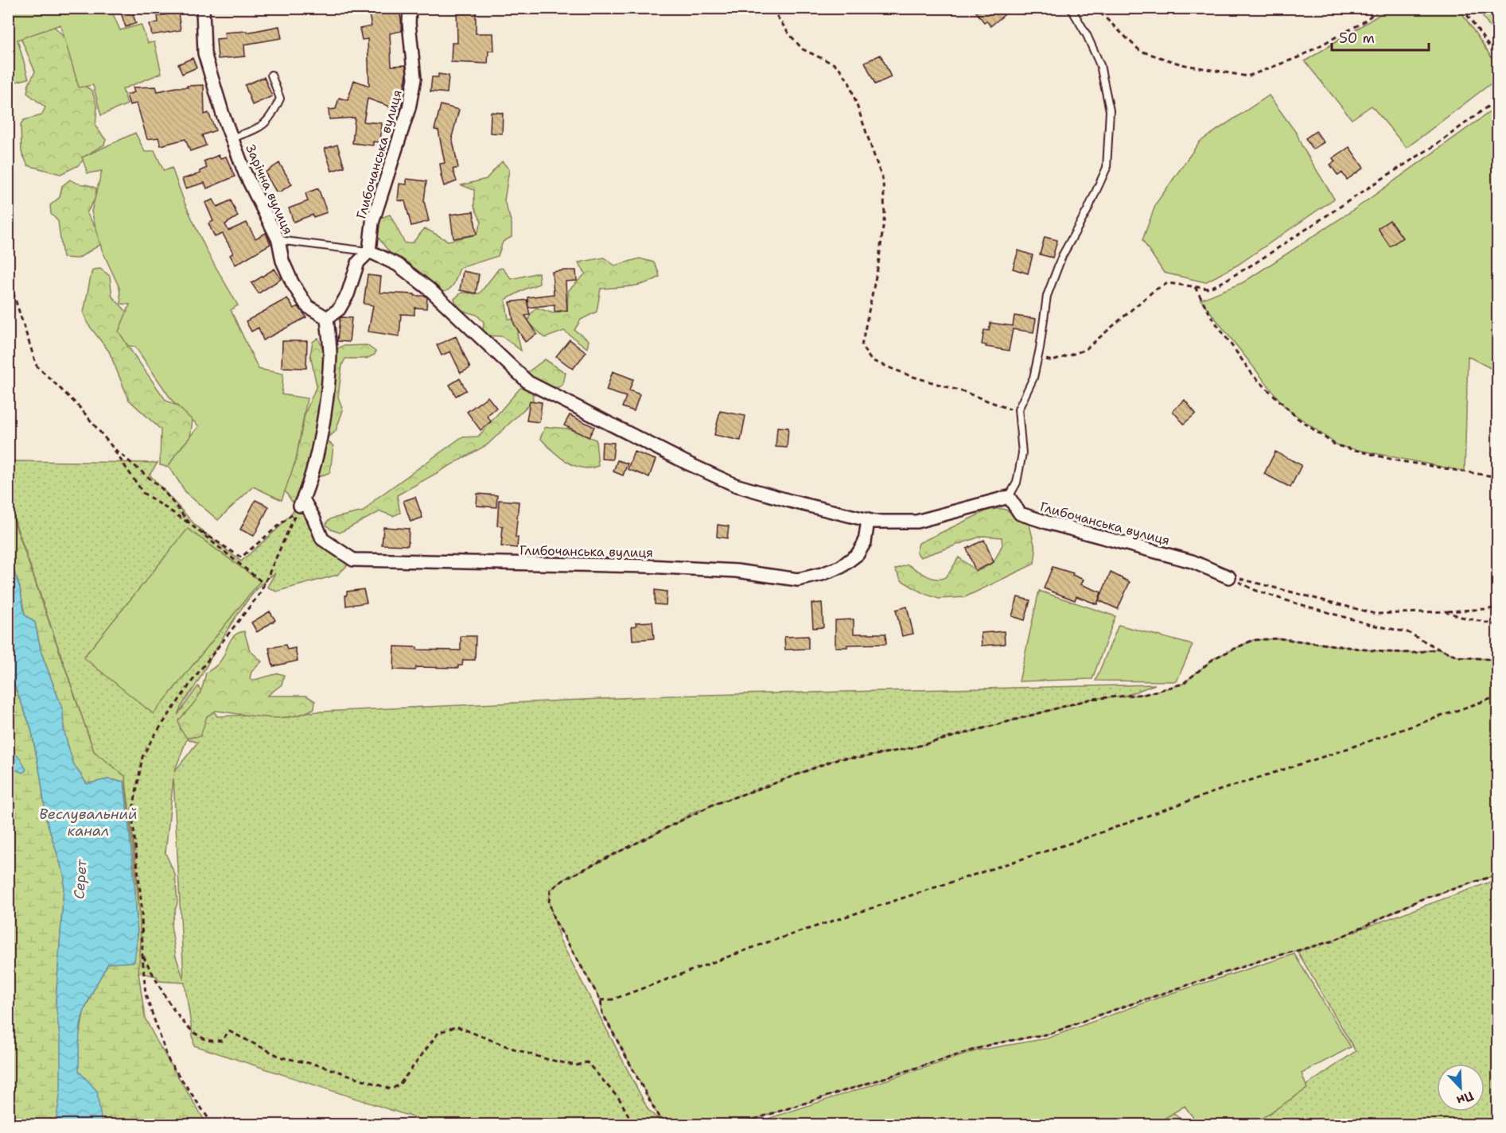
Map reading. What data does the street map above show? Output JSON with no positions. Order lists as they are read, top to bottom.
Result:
{
  "streets": {
    "street": ["Глибочанська вулиця", "Зарічна вулиця"]
  },
  "crossings": [
    ["Глибочанська вулиця", "Зарічна вулиця"]
  ],
  "water": ["Веслувальний канал", "Серет"],
  "scale_bar": "50 m",
  "north": "bottom right"
}
